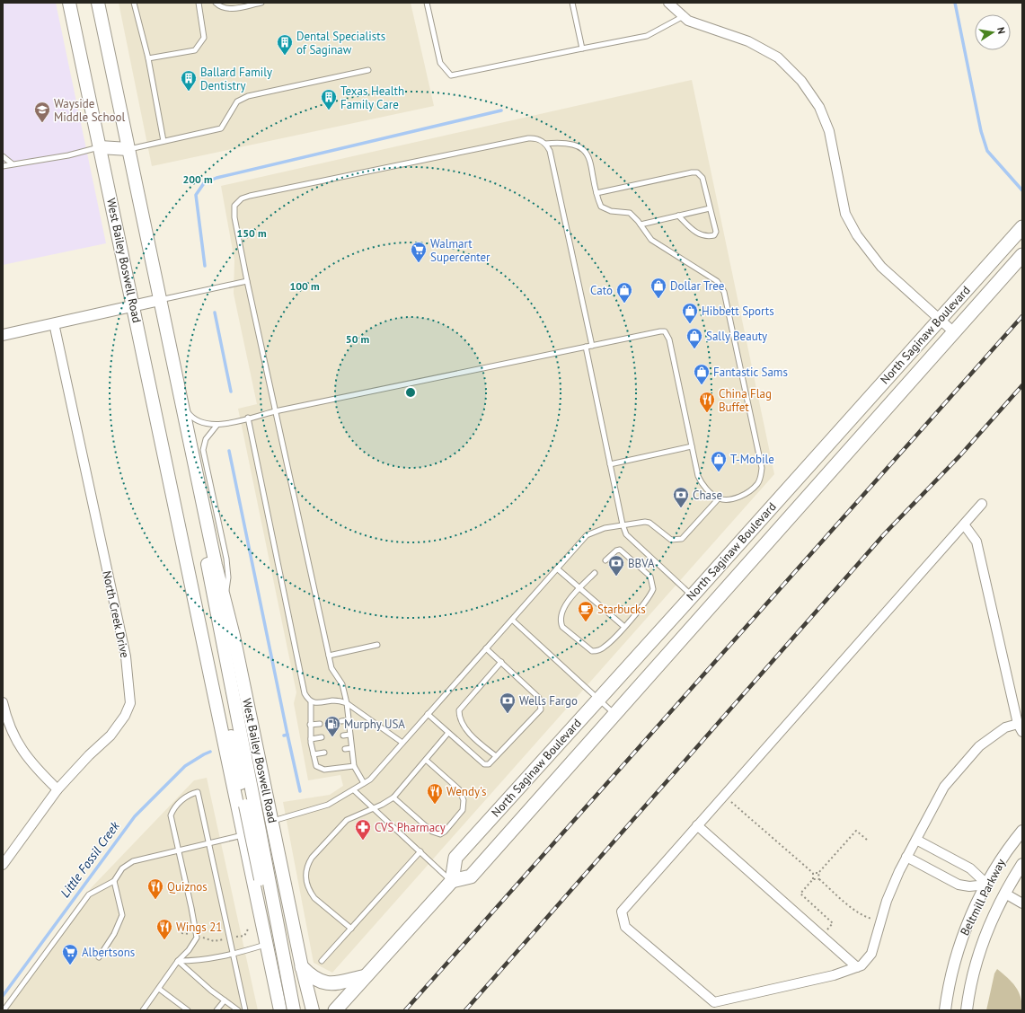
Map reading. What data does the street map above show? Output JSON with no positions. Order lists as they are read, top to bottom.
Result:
{
  "streets": {
    "main road": ["West Bailey Boswell Road", "North Saginaw Boulevard"],
    "street": ["North Creek Drive", "Beltmill Parkway"]
  },
  "water": ["Little Fossil Creek"],
  "places": {
    "building": ["Dental Specialists of Saginaw", "Ballard Family Dentistry", "Texas Health Family Care"],
    "school or university": ["Wayside Middle School"],
    "supermarket": ["Walmart Supercenter", "Albertsons"],
    "shop": [
      "Dollar Tree",
      "Cato",
      "Hibbett Sports",
      "Sally Beauty",
      "Fantastic Sams",
      "T-Mobile"
    ],
    "restaurant": [
      "China Flag Buffet",
      "Wendy's",
      "Quiznos",
      "Wings 21"
    ],
    "bank": ["Chase", "BBVA", "Wells Fargo"],
    "cafe": ["Starbucks"],
    "fuel station": ["Murphy USA"],
    "pharmacy": ["CVS Pharmacy"]
  },
  "north": "right",
  "rings": [
    "200 m",
    "150 m",
    "100 m",
    "50 m"
  ]
}
